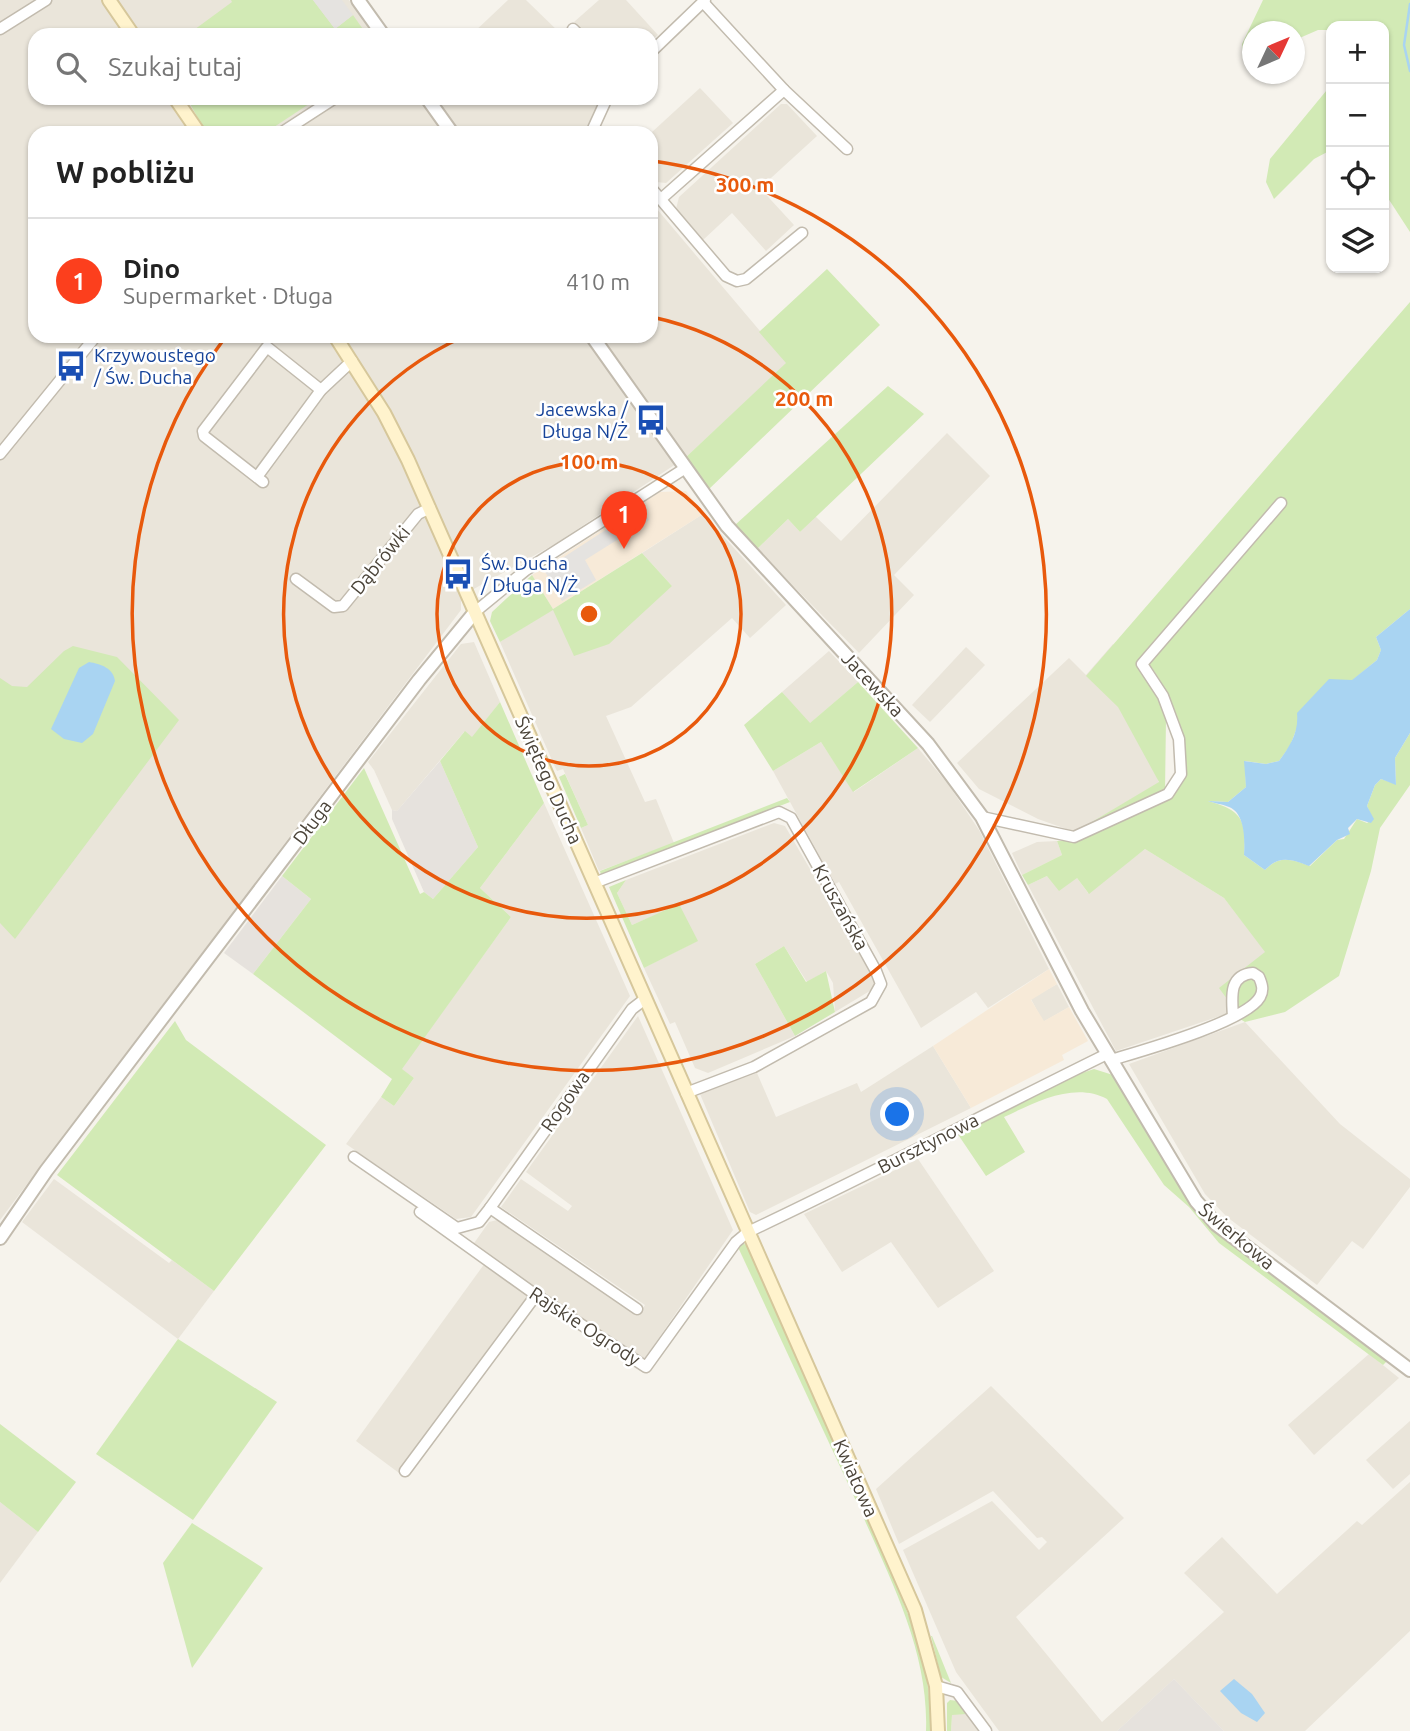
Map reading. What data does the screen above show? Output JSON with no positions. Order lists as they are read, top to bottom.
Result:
{
  "streets": {
    "main road": ["Świętego Ducha", "Kwiatowa"],
    "street": [
      "Dąbrówki",
      "Jacewska",
      "Długa",
      "Kruszańska",
      "Rogowa",
      "Bursztynowa",
      "Świerkowa",
      "Rajskie Ogrody"
    ]
  },
  "crossings": [
    ["Dąbrówki", "Świętego Ducha"],
    ["Jacewska", "Długa"],
    ["Jacewska", "Bursztynowa"],
    ["Jacewska", "Świerkowa"],
    ["Świętego Ducha", "Długa"],
    ["Świętego Ducha", "Kruszańska"],
    ["Świętego Ducha", "Rogowa"],
    ["Świętego Ducha", "Bursztynowa"],
    ["Świętego Ducha", "Rajskie Ogrody"],
    ["Świętego Ducha", "Kwiatowa"],
    ["Bursztynowa", "Świerkowa"],
    ["Bursztynowa", "Rajskie Ogrody"],
    ["Bursztynowa", "Kwiatowa"],
    ["Rajskie Ogrody", "Kwiatowa"]
  ],
  "places": {
    "bus stop": ["Krzywoustego / Św. Ducha", "Jacewska / Długa N/Ż", "Św. Ducha / Długa N/Ż"]
  },
  "north": "top right",
  "page": {
    "map_buttons": ["+", "−"],
    "search": "Szukaj tutaj",
    "heading": "W pobliżu",
    "list": [
      {
        "mark": "1",
        "name": "Dino",
        "note": "Supermarket · Długa",
        "value": "410 m"
      }
    ],
    "pins": "1"
  },
  "rings": ["300 m", "200 m", "100 m"]
}
